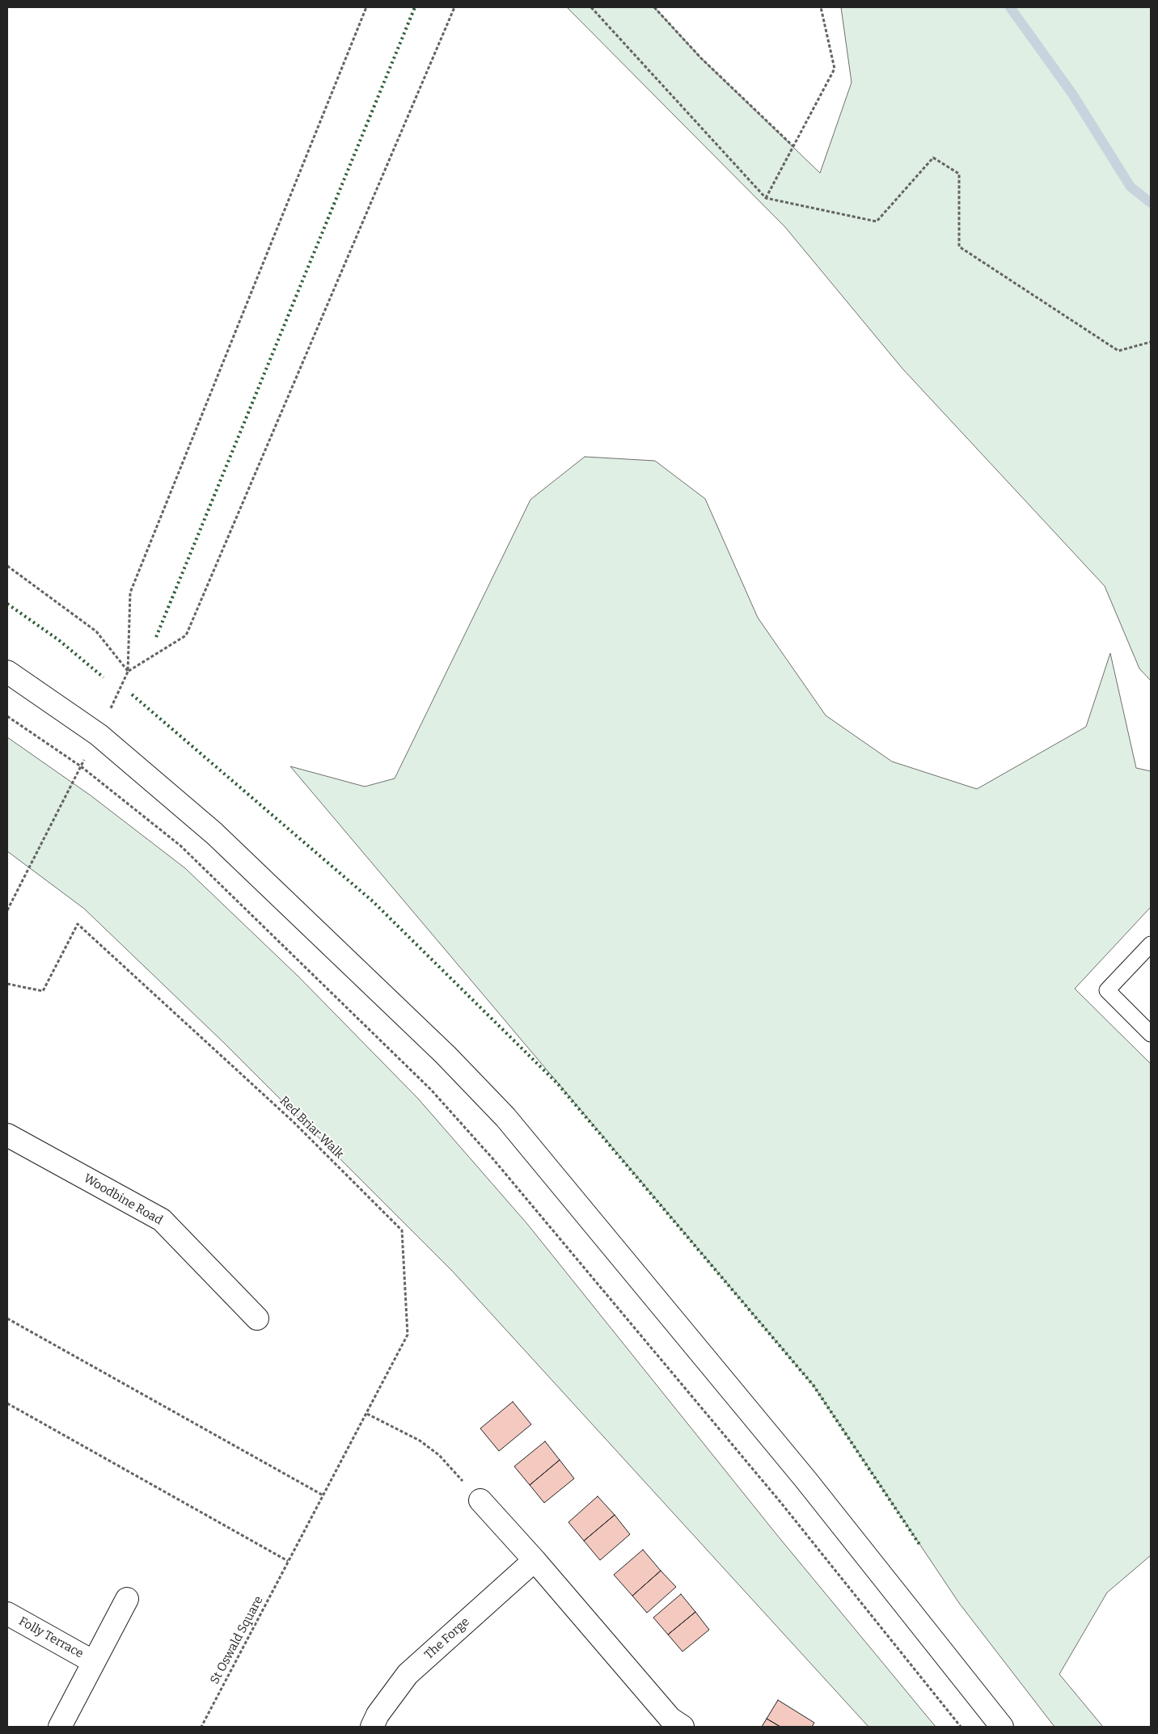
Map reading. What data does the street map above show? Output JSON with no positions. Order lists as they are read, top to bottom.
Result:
{
  "streets": {
    "main road": ["Woodbine Road", "Folly Terrace", "The Forge"],
    "path": ["Red Briar Walk", "St Oswald Square"]
  },
  "crossings": [
    ["Red Briar Walk", "St Oswald Square"]
  ]
}
